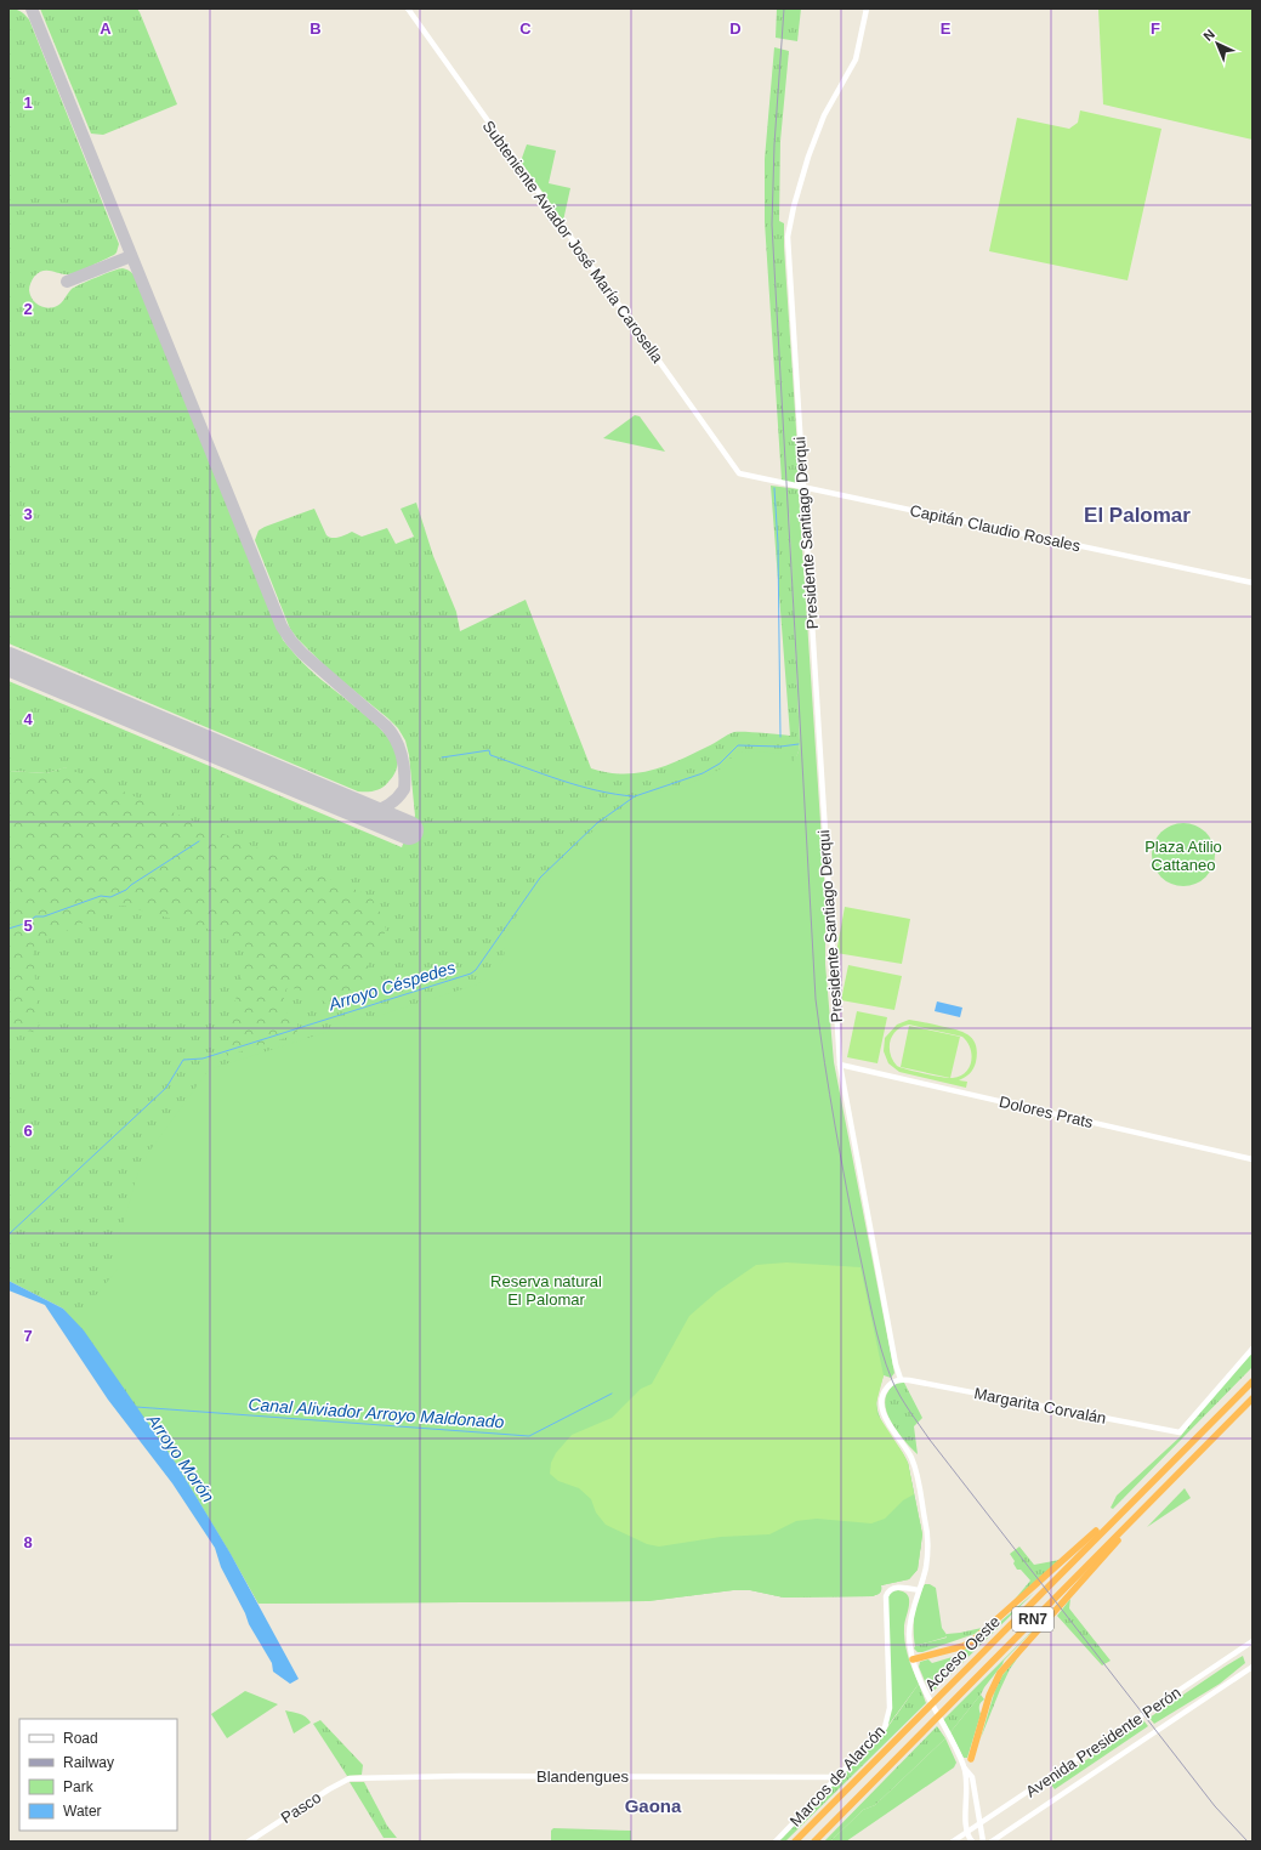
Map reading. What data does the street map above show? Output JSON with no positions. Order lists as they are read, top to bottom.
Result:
{
  "streets": {
    "highway": ["RN7", "Acceso Oeste"],
    "street": [
      "Subteniente Aviador José María Carosella",
      "Capitán Claudio Rosales",
      "Presidente Santiago Derqui",
      "Dolores Prats",
      "Margarita Corvalán",
      "Avenida Presidente Perón",
      "Blandengues",
      "Marcos de Alarcón",
      "Pasco"
    ]
  },
  "crossings": [
    ["Subteniente Aviador José María Carosella", "Capitán Claudio Rosales"],
    ["Capitán Claudio Rosales", "Presidente Santiago Derqui"],
    ["Presidente Santiago Derqui", "Dolores Prats"],
    ["Presidente Santiago Derqui", "Margarita Corvalán"],
    ["Blandengues", "Marcos de Alarcón"],
    ["Blandengues", "Pasco"]
  ],
  "districts": ["El Palomar", "Gaona"],
  "water": ["Arroyo Céspedes", "Canal Aliviador Arroyo Maldonado", "Arroyo Morón"],
  "parks": ["Plaza Atilio Cattaneo", "Reserva natural El Palomar"],
  "legend": [
    "Road",
    "Railway",
    "Park",
    "Water"
  ],
  "north": "top left",
  "grid": {
    "columns": [
      "A",
      "B",
      "C",
      "D",
      "E",
      "F"
    ],
    "rows": [
      "1",
      "2",
      "3",
      "4",
      "5",
      "6",
      "7",
      "8"
    ]
  }
}
